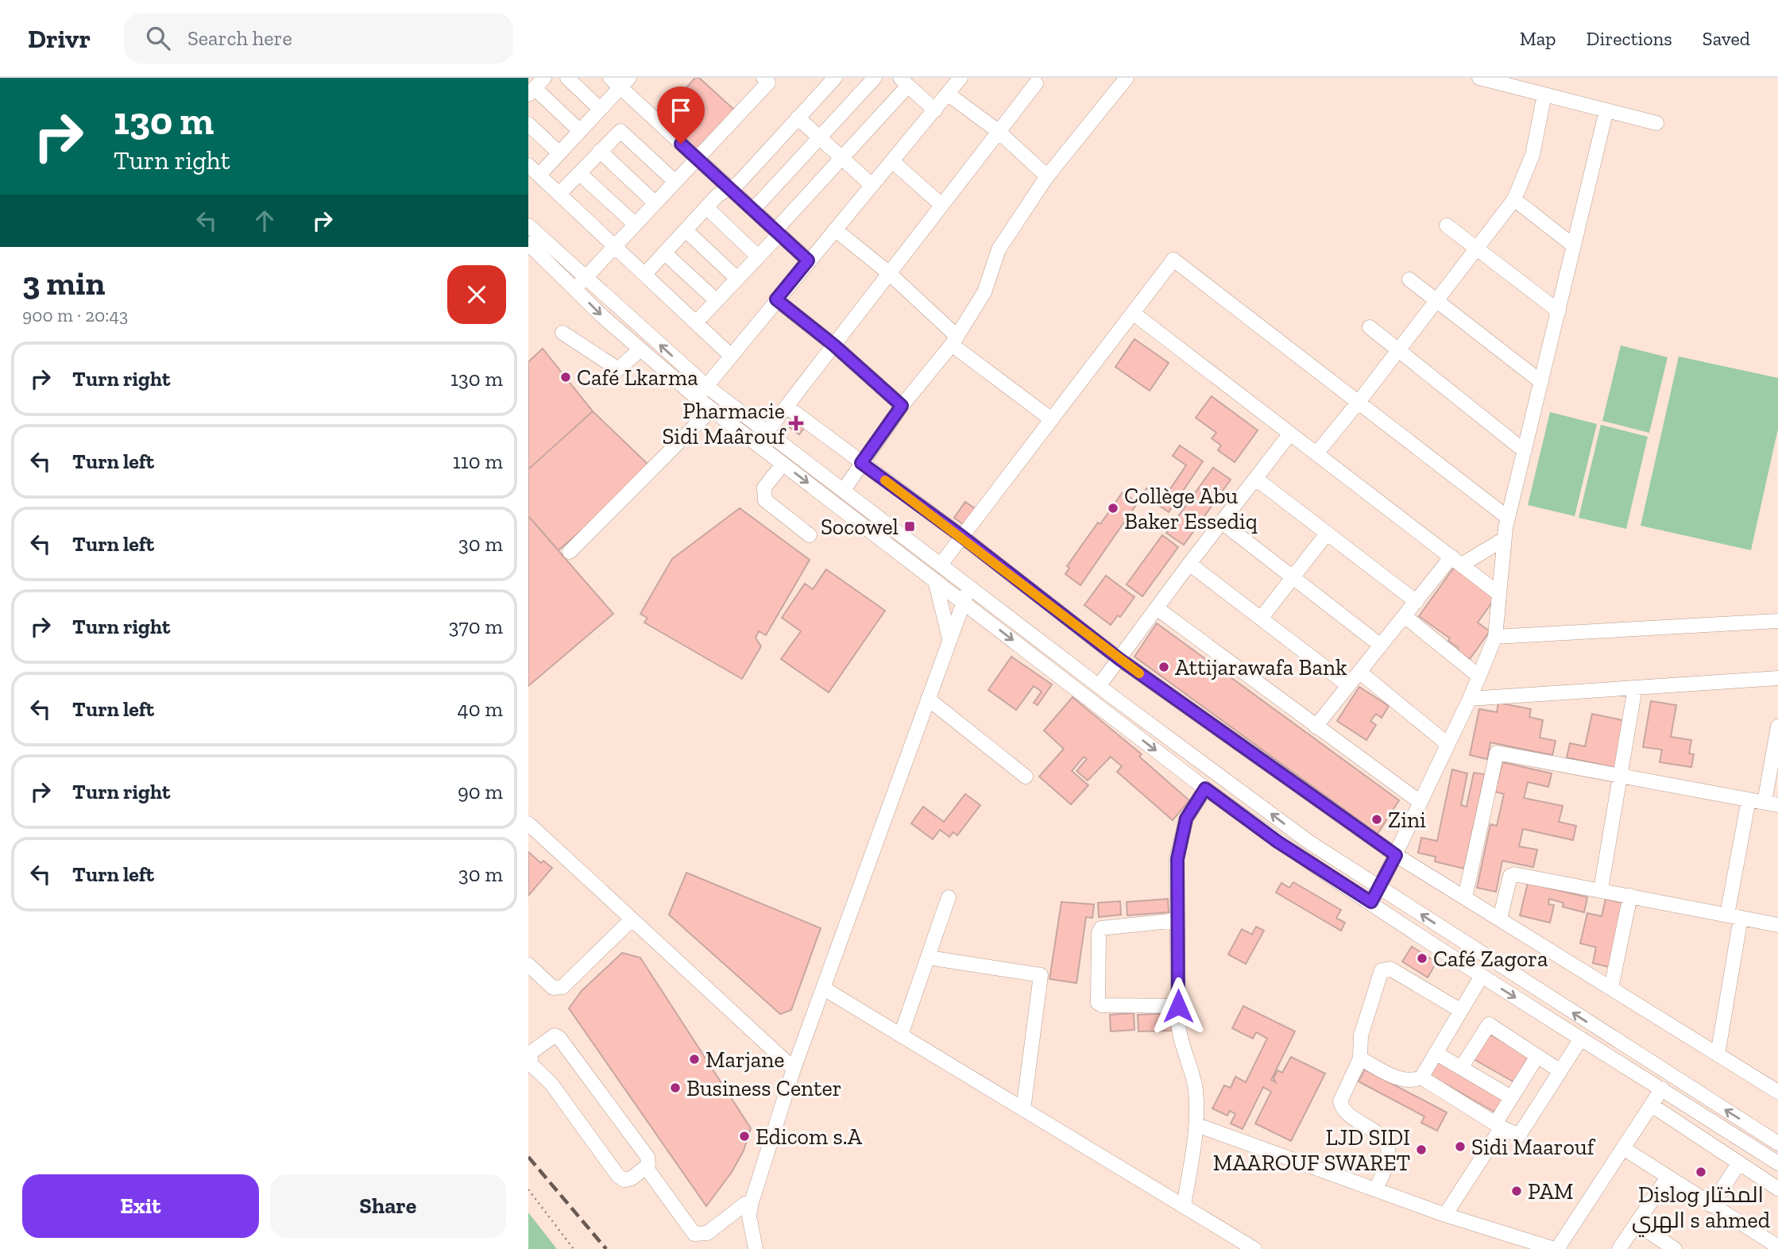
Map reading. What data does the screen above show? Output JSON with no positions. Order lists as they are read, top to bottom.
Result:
{
  "places": {
    "other": [
      "Café Lkarma",
      "Collège Abu Baker Essediq",
      "Attijarawafa Bank",
      "Zini",
      "Café Zagora",
      "Marjane",
      "Business Center",
      "Edicom s.A",
      "Sidi Maarouf",
      "LJD SIDI MAAROUF SWARET",
      "Dislog المختار الهري s ahmed",
      "PAM"
    ],
    "health": ["Pharmacie Sidi Maârouf"],
    "transit": ["Socowel"]
  },
  "page": {
    "header": "Drivr",
    "search": "Search here",
    "nav": ["Map", "Directions", "Saved"],
    "turn": ["130 m", "Turn right"],
    "heading": ["3 min", "900 m · 20:43"],
    "list": [
      {
        "name": "Turn right",
        "value": "130 m"
      },
      {
        "name": "Turn left",
        "value": "110 m"
      },
      {
        "name": "Turn left",
        "value": "30 m"
      },
      {
        "name": "Turn right",
        "value": "370 m"
      },
      {
        "name": "Turn left",
        "value": "40 m"
      },
      {
        "name": "Turn right",
        "value": "90 m"
      },
      {
        "name": "Turn left",
        "value": "30 m"
      }
    ],
    "buttons": ["Exit", "Share"]
  }
}
